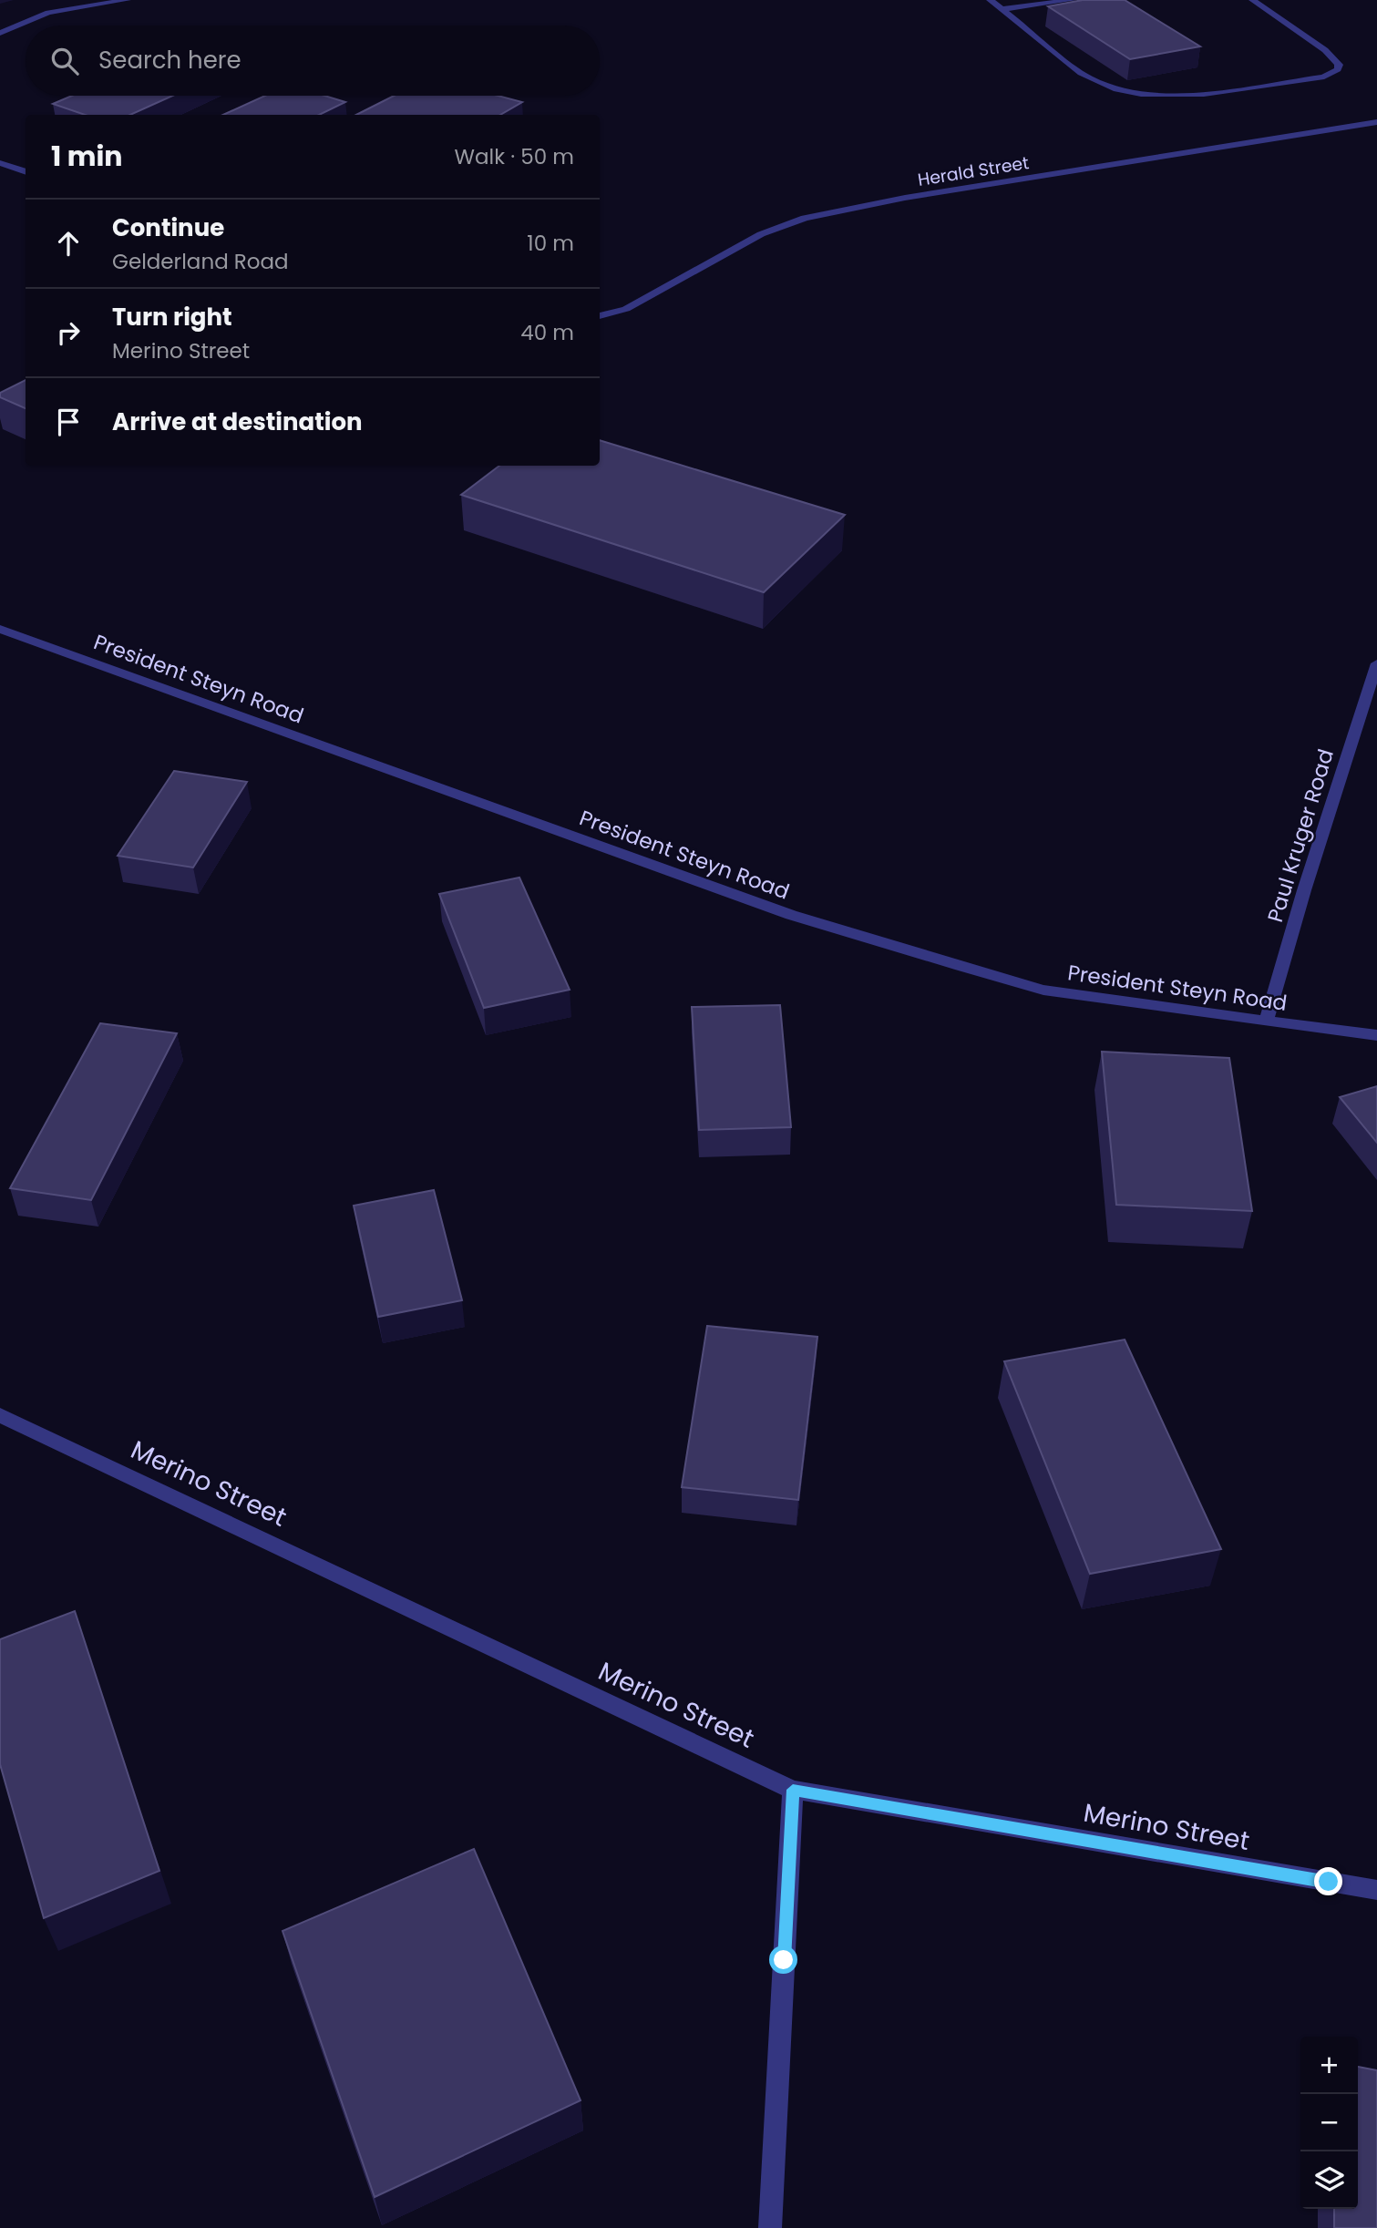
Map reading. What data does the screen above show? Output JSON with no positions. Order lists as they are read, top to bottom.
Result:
{
  "streets": {
    "street": [
      "Herald Street",
      "President Steyn Road",
      "Paul Kruger Road",
      "Merino Street"
    ]
  },
  "crossings": [
    ["President Steyn Road", "Paul Kruger Road"]
  ],
  "page": {
    "search": "Search here",
    "heading": ["1 min", "Walk · 50 m"],
    "list": [
      ["Continue", "Gelderland Road", "10 m"],
      ["Turn right", "Merino Street", "40 m"],
      "Arrive at destination"
    ],
    "map_buttons": ["+", "−"]
  }
}
